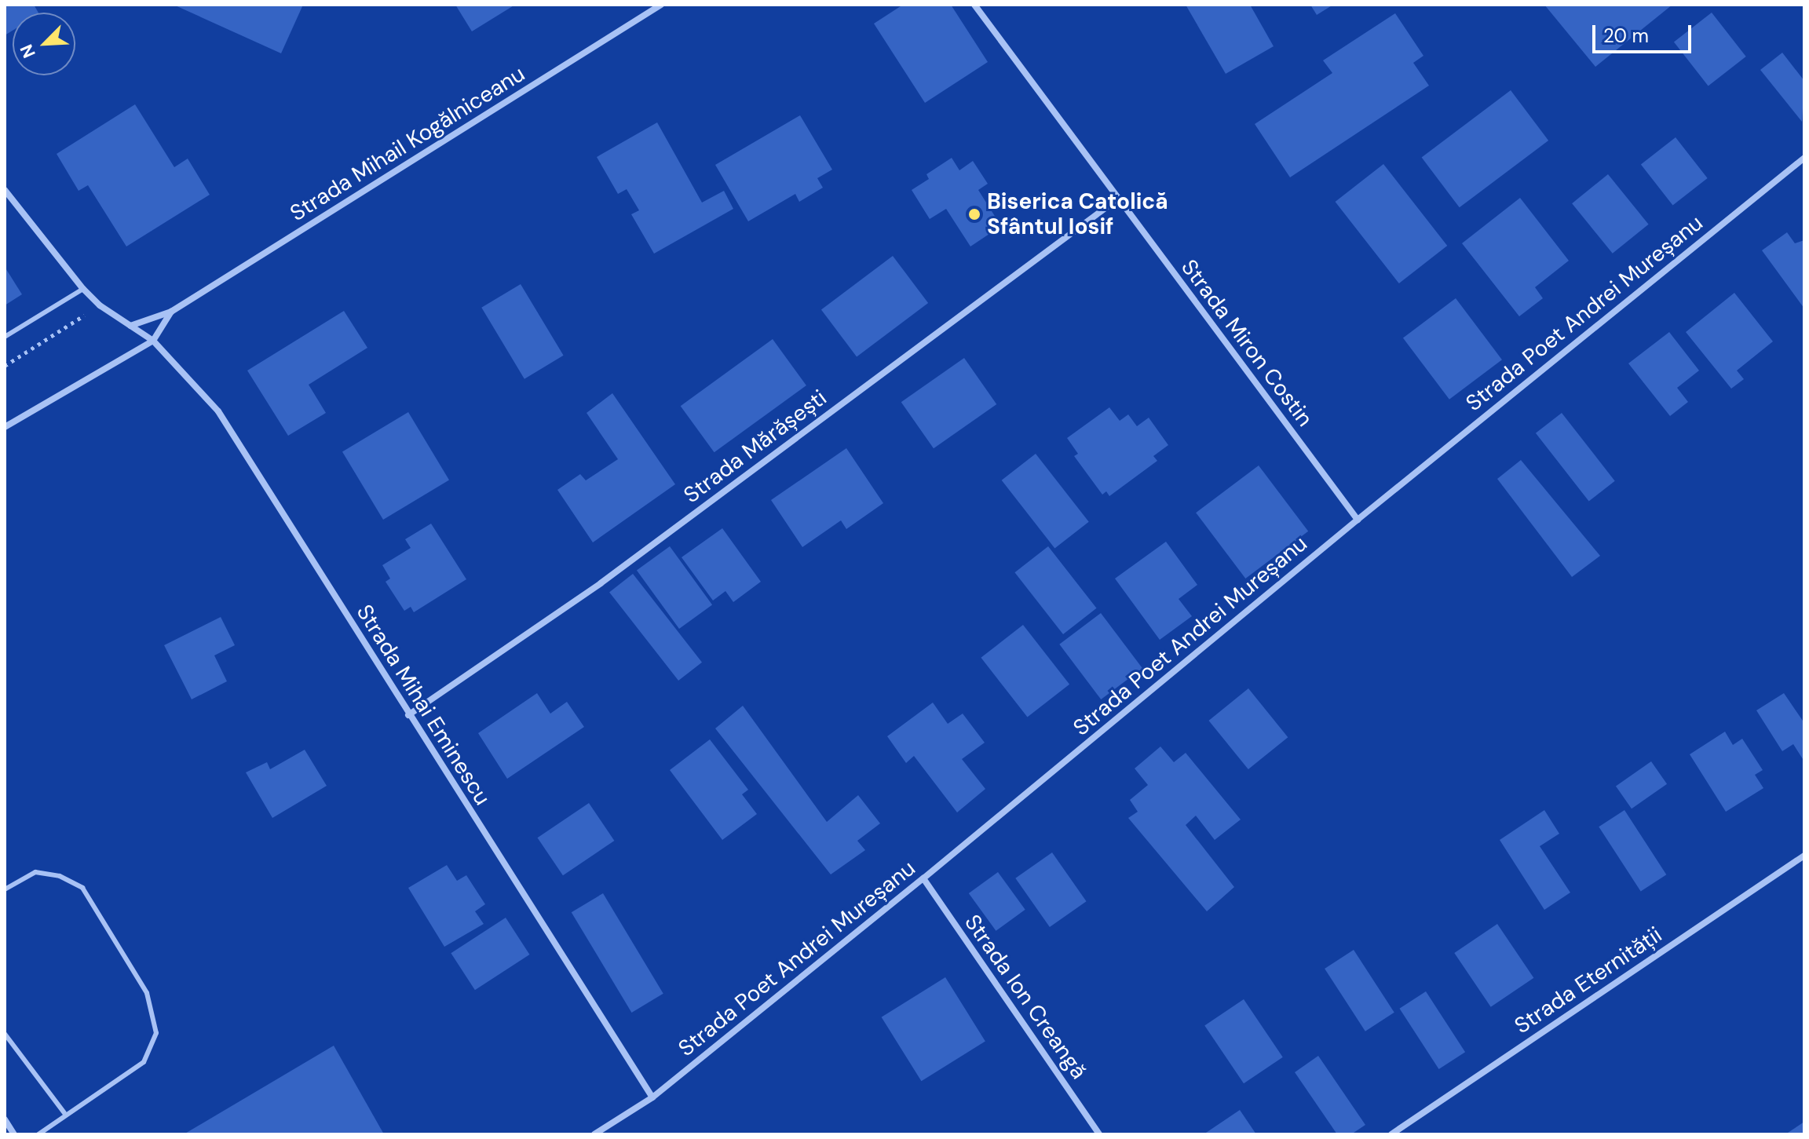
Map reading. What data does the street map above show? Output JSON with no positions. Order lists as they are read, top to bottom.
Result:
{
  "streets": {
    "street": [
      "Strada Mihail Kogălniceanu",
      "Strada Poet Andrei Mureșanu",
      "Strada Miron Costin",
      "Strada Mărășești",
      "Strada Mihai Eminescu",
      "Strada Eternității",
      "Strada Ion Creangă"
    ]
  },
  "crossings": [
    ["Strada Mihail Kogălniceanu", "Strada Mihai Eminescu"],
    ["Strada Poet Andrei Mureșanu", "Strada Miron Costin"],
    ["Strada Poet Andrei Mureșanu", "Strada Mihai Eminescu"],
    ["Strada Poet Andrei Mureșanu", "Strada Ion Creangă"],
    ["Strada Miron Costin", "Strada Mărășești"],
    ["Strada Mărășești", "Strada Mihai Eminescu"]
  ],
  "places": ["Biserica Catolică Sfântul Iosif"],
  "scale_bar": "20 m",
  "north": "bottom left"
}
